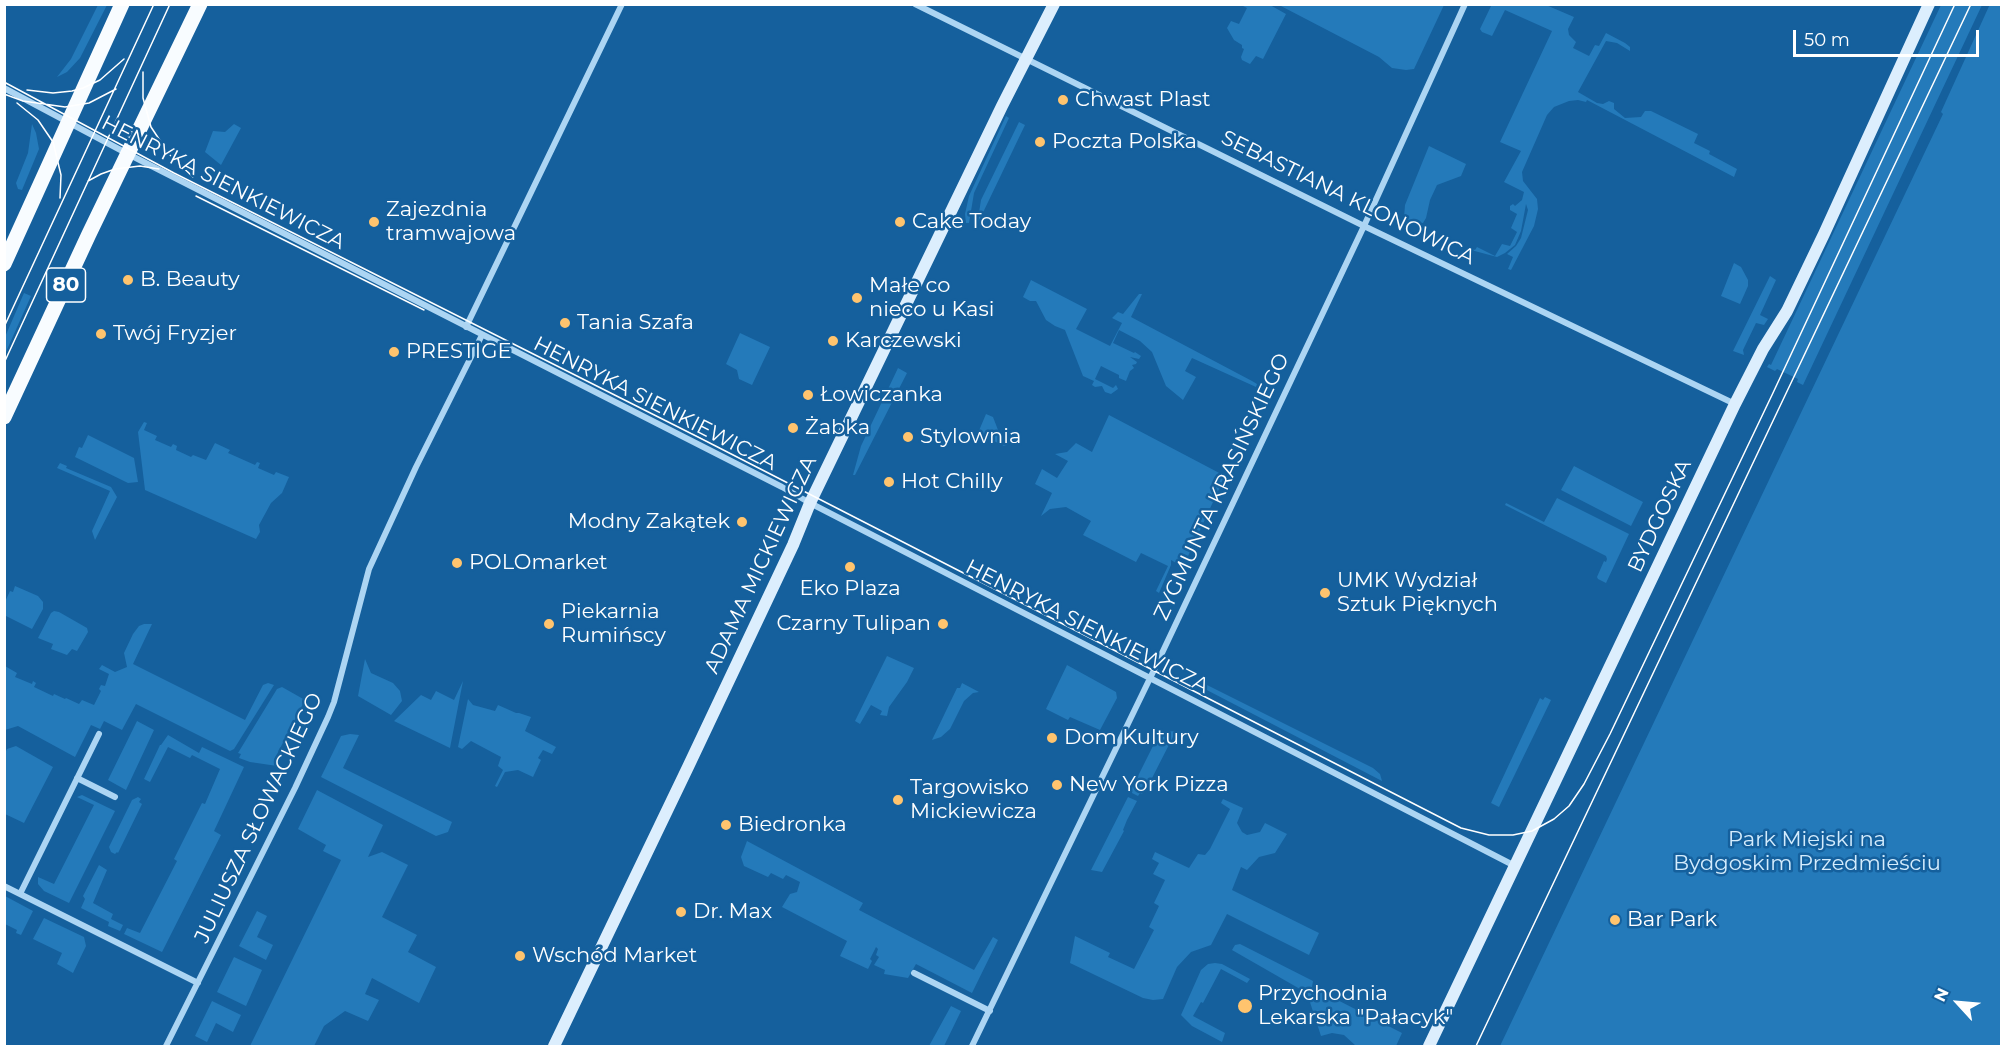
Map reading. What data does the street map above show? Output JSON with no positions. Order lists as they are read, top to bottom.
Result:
{
  "streets": {
    "main road": ["80"],
    "street": [
      "HENRYKA SIENKIEWICZA",
      "SEBASTIANA KLONOWICA",
      "ZYGMUNTA KRASIŃSKIEGO",
      "BYDGOSKA",
      "ADAMA MICKIEWICZA",
      "JULIUSZA SŁOWACKIEGO"
    ]
  },
  "crossings": [
    ["HENRYKA SIENKIEWICZA", "80"],
    ["HENRYKA SIENKIEWICZA", "ZYGMUNTA KRASIŃSKIEGO"],
    ["HENRYKA SIENKIEWICZA", "BYDGOSKA"],
    ["HENRYKA SIENKIEWICZA", "ADAMA MICKIEWICZA"],
    ["HENRYKA SIENKIEWICZA", "JULIUSZA SŁOWACKIEGO"],
    ["SEBASTIANA KLONOWICA", "ZYGMUNTA KRASIŃSKIEGO"],
    ["SEBASTIANA KLONOWICA", "BYDGOSKA"],
    ["SEBASTIANA KLONOWICA", "ADAMA MICKIEWICZA"]
  ],
  "parks": ["Park Miejski na Bydgoskim Przedmieściu"],
  "places": [
    "Chwast Plast",
    "Poczta Polska",
    "Zajezdnia tramwajowa",
    "Cake Today",
    "B. Beauty",
    "Małe co nieco u Kasi",
    "Tania Szafa",
    "Twój Fryzjer",
    "Karczewski",
    "PRESTIGE",
    "Łowiczanka",
    "Żabka",
    "Stylownia",
    "Hot Chilly",
    "Modny Zakątek",
    "POLOmarket",
    "Eko Plaza",
    "UMK Wydział Sztuk Pięknych",
    "Piekarnia Rumińscy",
    "Czarny Tulipan",
    "Dom Kultury",
    "New York Pizza",
    "Targowisko Mickiewicza",
    "Biedronka",
    "Dr. Max",
    "Bar Park",
    "Wschód Market",
    "Przychodnia Lekarska \"Pałacyk\""
  ],
  "scale_bar": "50 m",
  "north": "top left"
}
